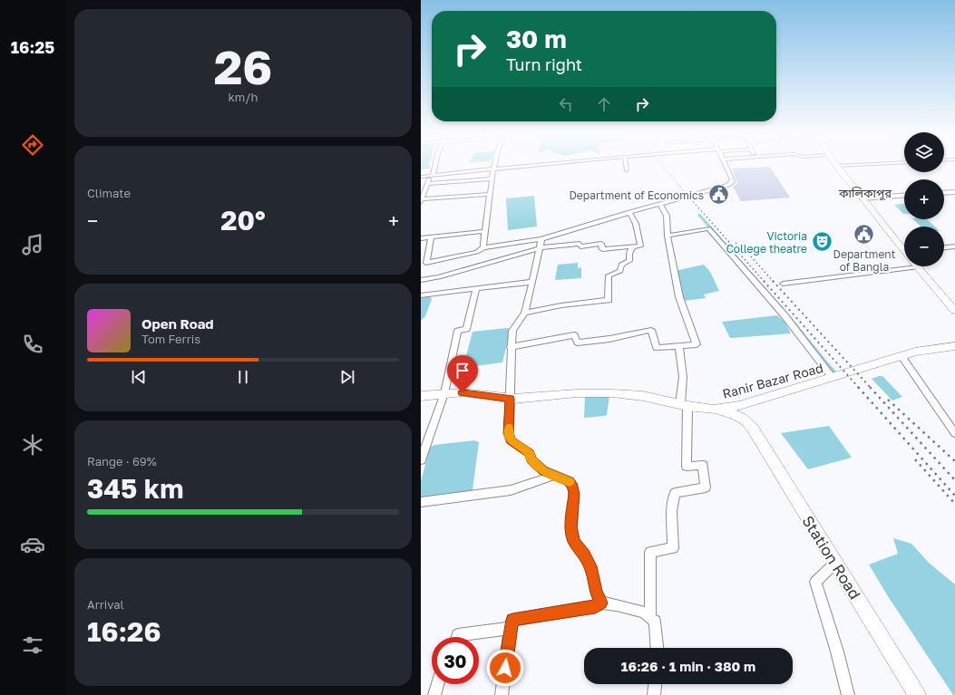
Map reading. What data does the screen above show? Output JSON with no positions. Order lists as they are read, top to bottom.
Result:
{
  "streets": {
    "street": ["Ranir Bazar Road", "Station Road"]
  },
  "districts": ["কালিকাপুর"],
  "places": {
    "public building": ["Department of Economics", "Department of Bangla"],
    "theatre": ["Victoria College theatre"]
  },
  "page": {
    "tabs": "16:25",
    "tile": [
      ["26", "km/h"],
      "Climate",
      ["Range · 69%", "345 km"],
      ["Arrival", "16:26"]
    ],
    "turn": ["30 m", "Turn right"],
    "map_buttons": ["+", "−"],
    "heat": ["−", "20°", "+"],
    "song": ["Open Road", "Tom Ferris"],
    "limit": "30",
    "trip": "16:26 · 1 min · 380 m"
  }
}
